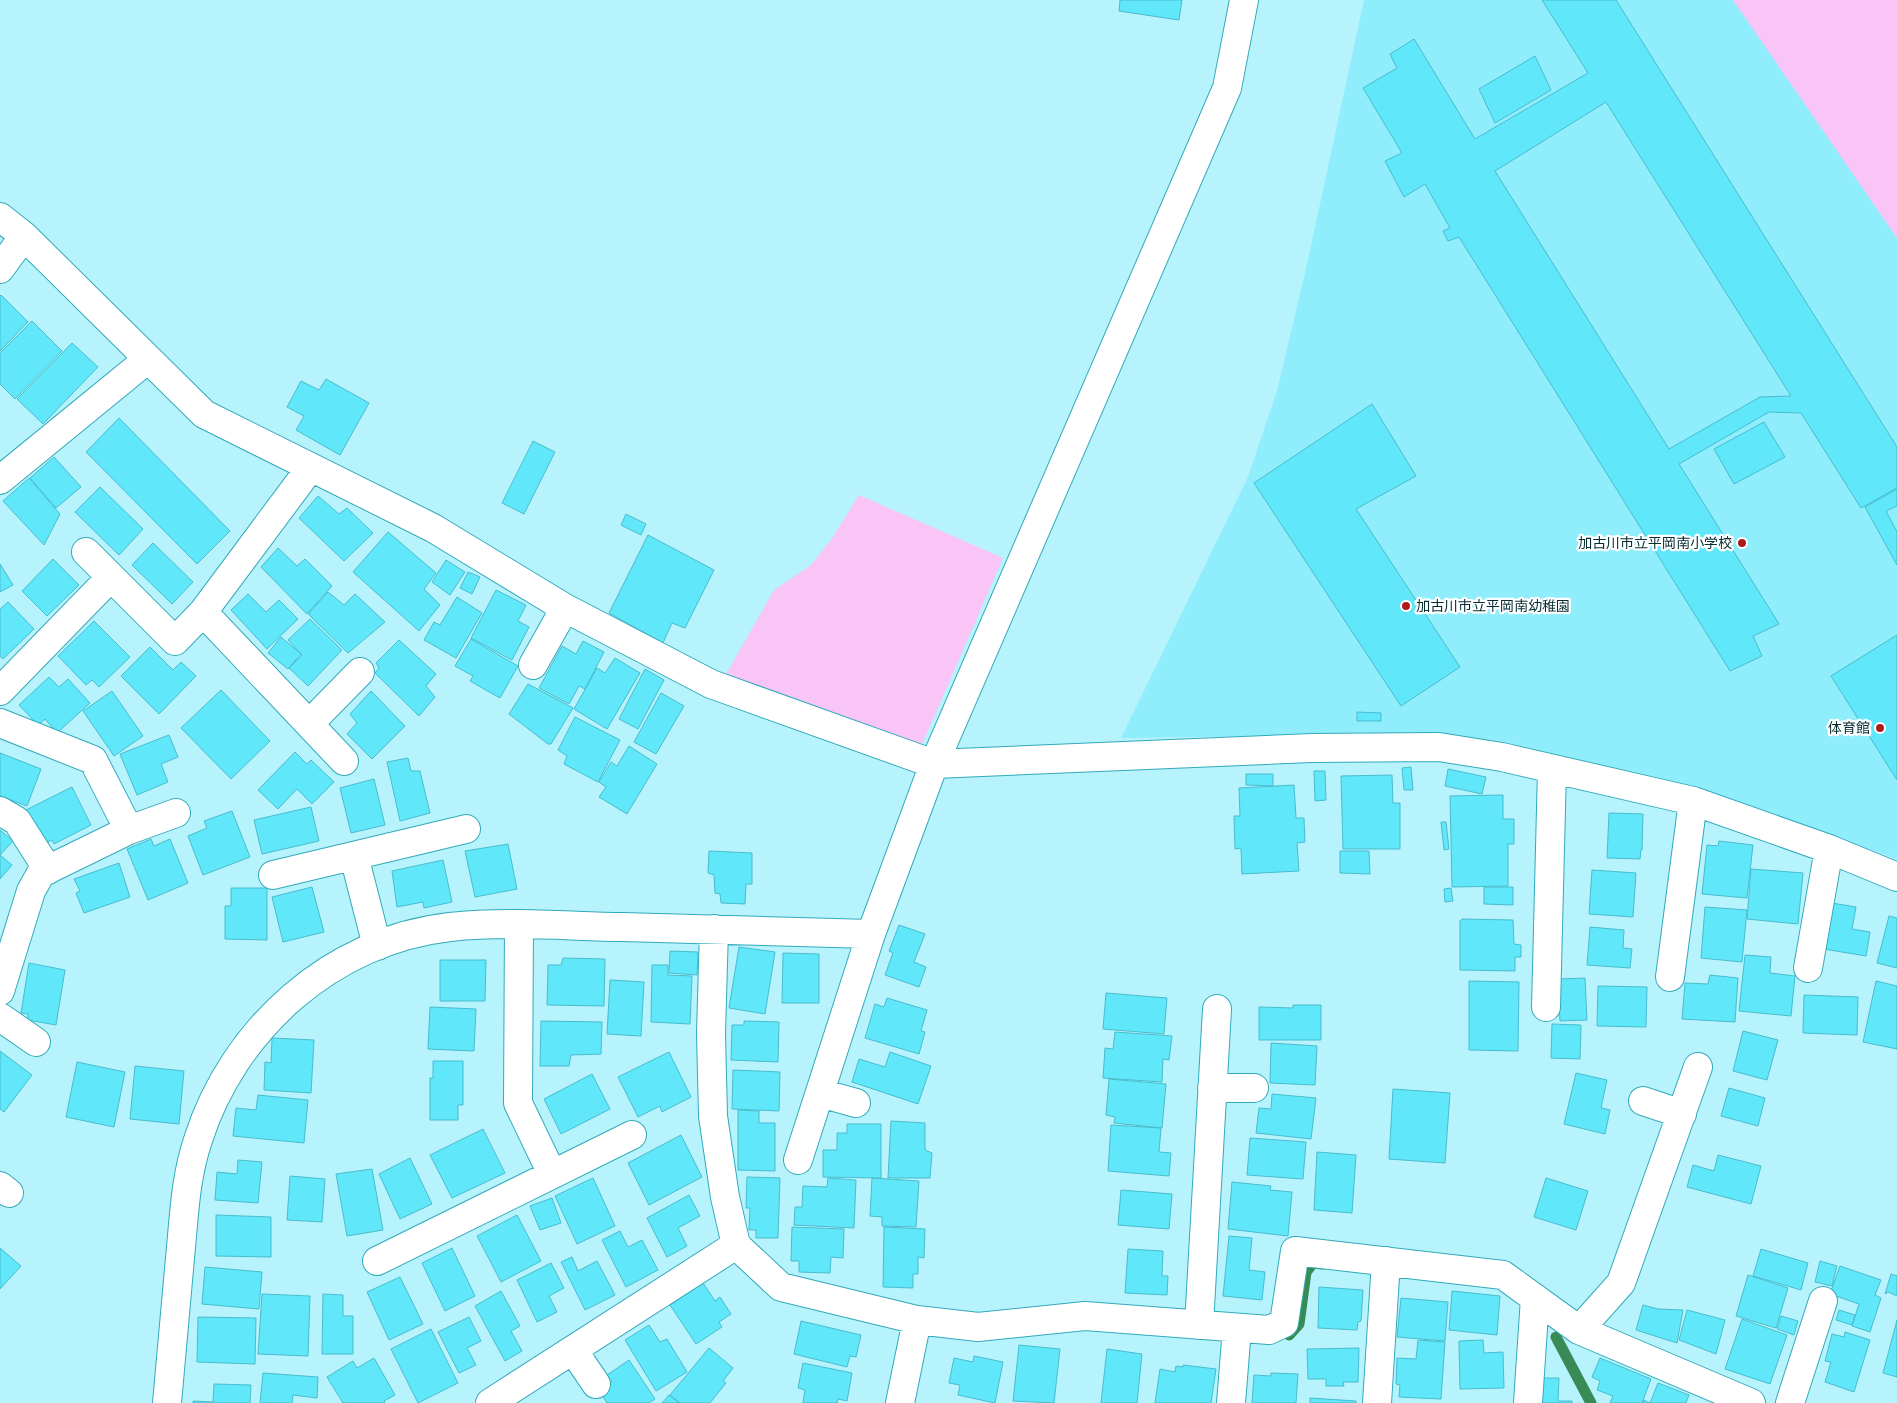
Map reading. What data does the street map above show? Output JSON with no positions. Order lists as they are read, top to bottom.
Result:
{
  "places": ["加古川市立平岡南小学校", "加古川市立平岡南幼稚園", "体育館"]
}
